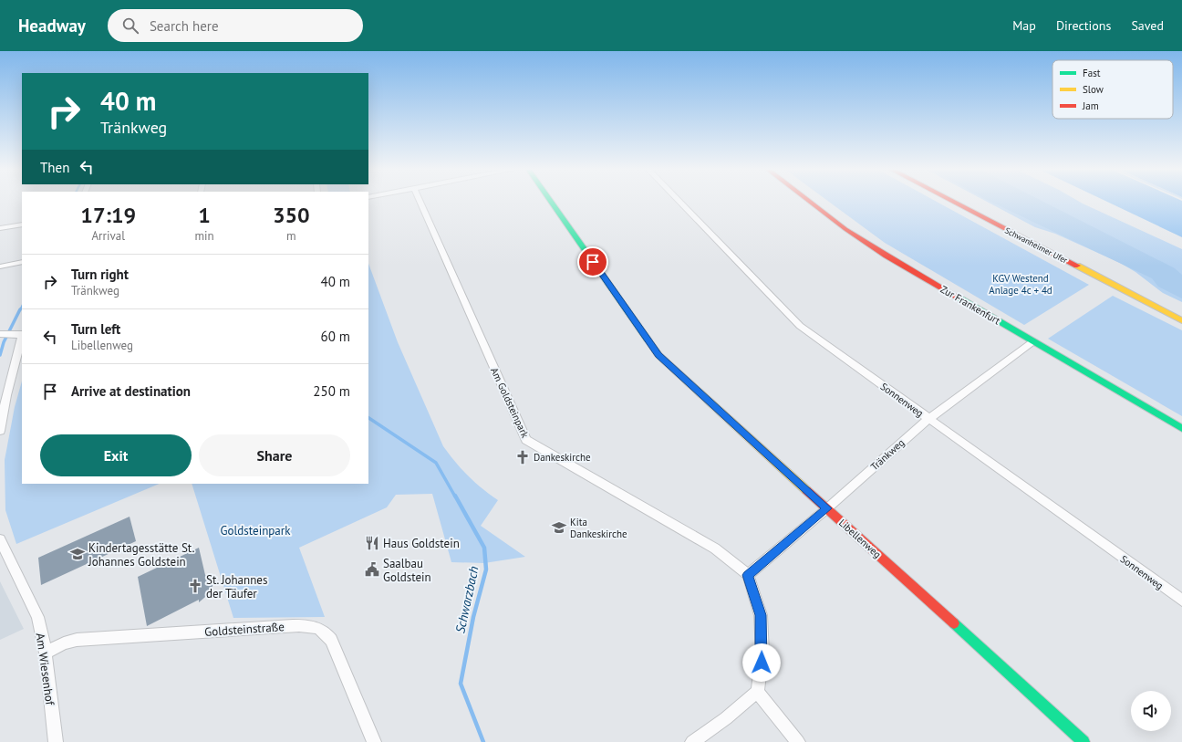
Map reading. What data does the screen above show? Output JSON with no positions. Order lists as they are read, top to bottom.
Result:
{
  "streets": {
    "street": [
      "Schwanheimer Ufer",
      "Zur Frankenfurt",
      "Sonnenweg",
      "Am Goldsteinpark",
      "Tränkweg",
      "Libellenweg",
      "Goldsteinstraße",
      "Am Wiesenhof"
    ]
  },
  "crossings": [
    ["Zur Frankenfurt", "Tränkweg"],
    ["Sonnenweg", "Tränkweg"],
    ["Am Goldsteinpark", "Tränkweg"],
    ["Tränkweg", "Libellenweg"],
    ["Goldsteinstraße", "Am Wiesenhof"]
  ],
  "water": ["Schwarzbach"],
  "parks": ["KGV Westend Anlage 4c + 4d", "Goldsteinpark"],
  "places": {
    "church": ["Dankeskirche", "St. Johannes der Täufer"],
    "school or university": ["Kita Dankeskirche", "Kindertagesstätte St. Johannes Goldstein"],
    "restaurant": ["Haus Goldstein"],
    "public building": ["Saalbau Goldstein"]
  },
  "legend": ["Fast", "Slow", "Jam"],
  "page": {
    "header": "Headway",
    "search": "Search here",
    "nav": ["Map", "Directions", "Saved"],
    "turn": ["40 m", "Tränkweg"],
    "then": "Then",
    "eta": [
      "17:19",
      "Arrival",
      "1",
      "min",
      "350",
      "m"
    ],
    "list": [
      {
        "name": "Turn right",
        "note": "Tränkweg",
        "value": "40 m"
      },
      {
        "name": "Turn left",
        "note": "Libellenweg",
        "value": "60 m"
      },
      {
        "name": "Arrive at destination",
        "value": "250 m"
      }
    ],
    "buttons": ["Exit", "Share"]
  }
}
